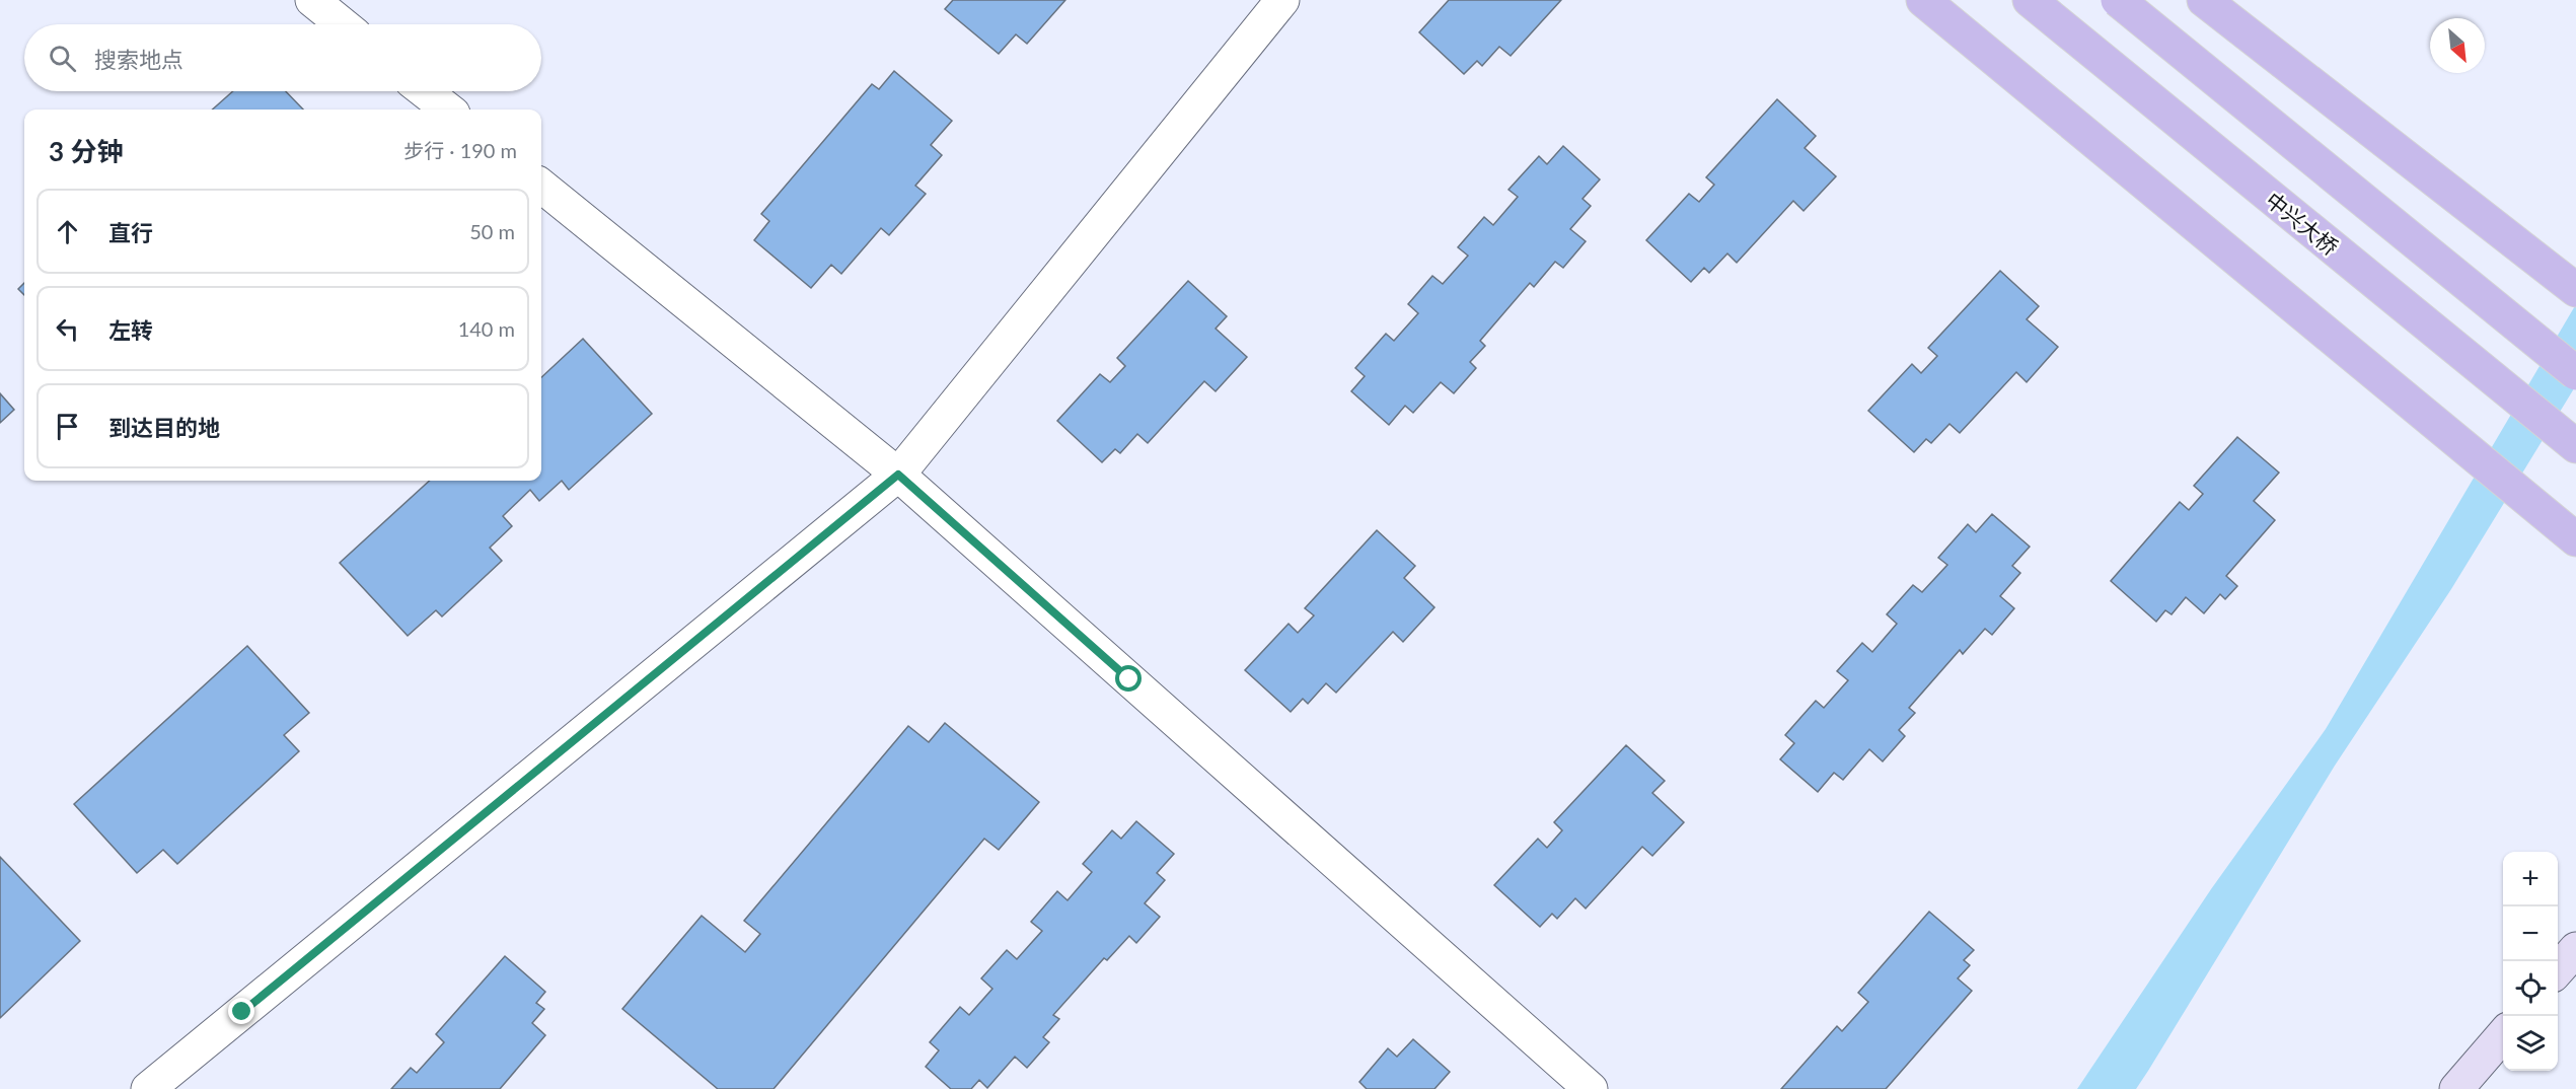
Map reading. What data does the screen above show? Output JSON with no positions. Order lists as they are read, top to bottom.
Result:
{
  "streets": {
    "main road": ["中兴大桥"]
  },
  "north": "bottom right",
  "page": {
    "search": "搜索地点",
    "heading": ["3 分钟", "步行 · 190 m"],
    "list": [
      ["直行", "50 m"],
      ["左转", "140 m"],
      "到达目的地"
    ],
    "map_buttons": ["+", "−"]
  }
}
